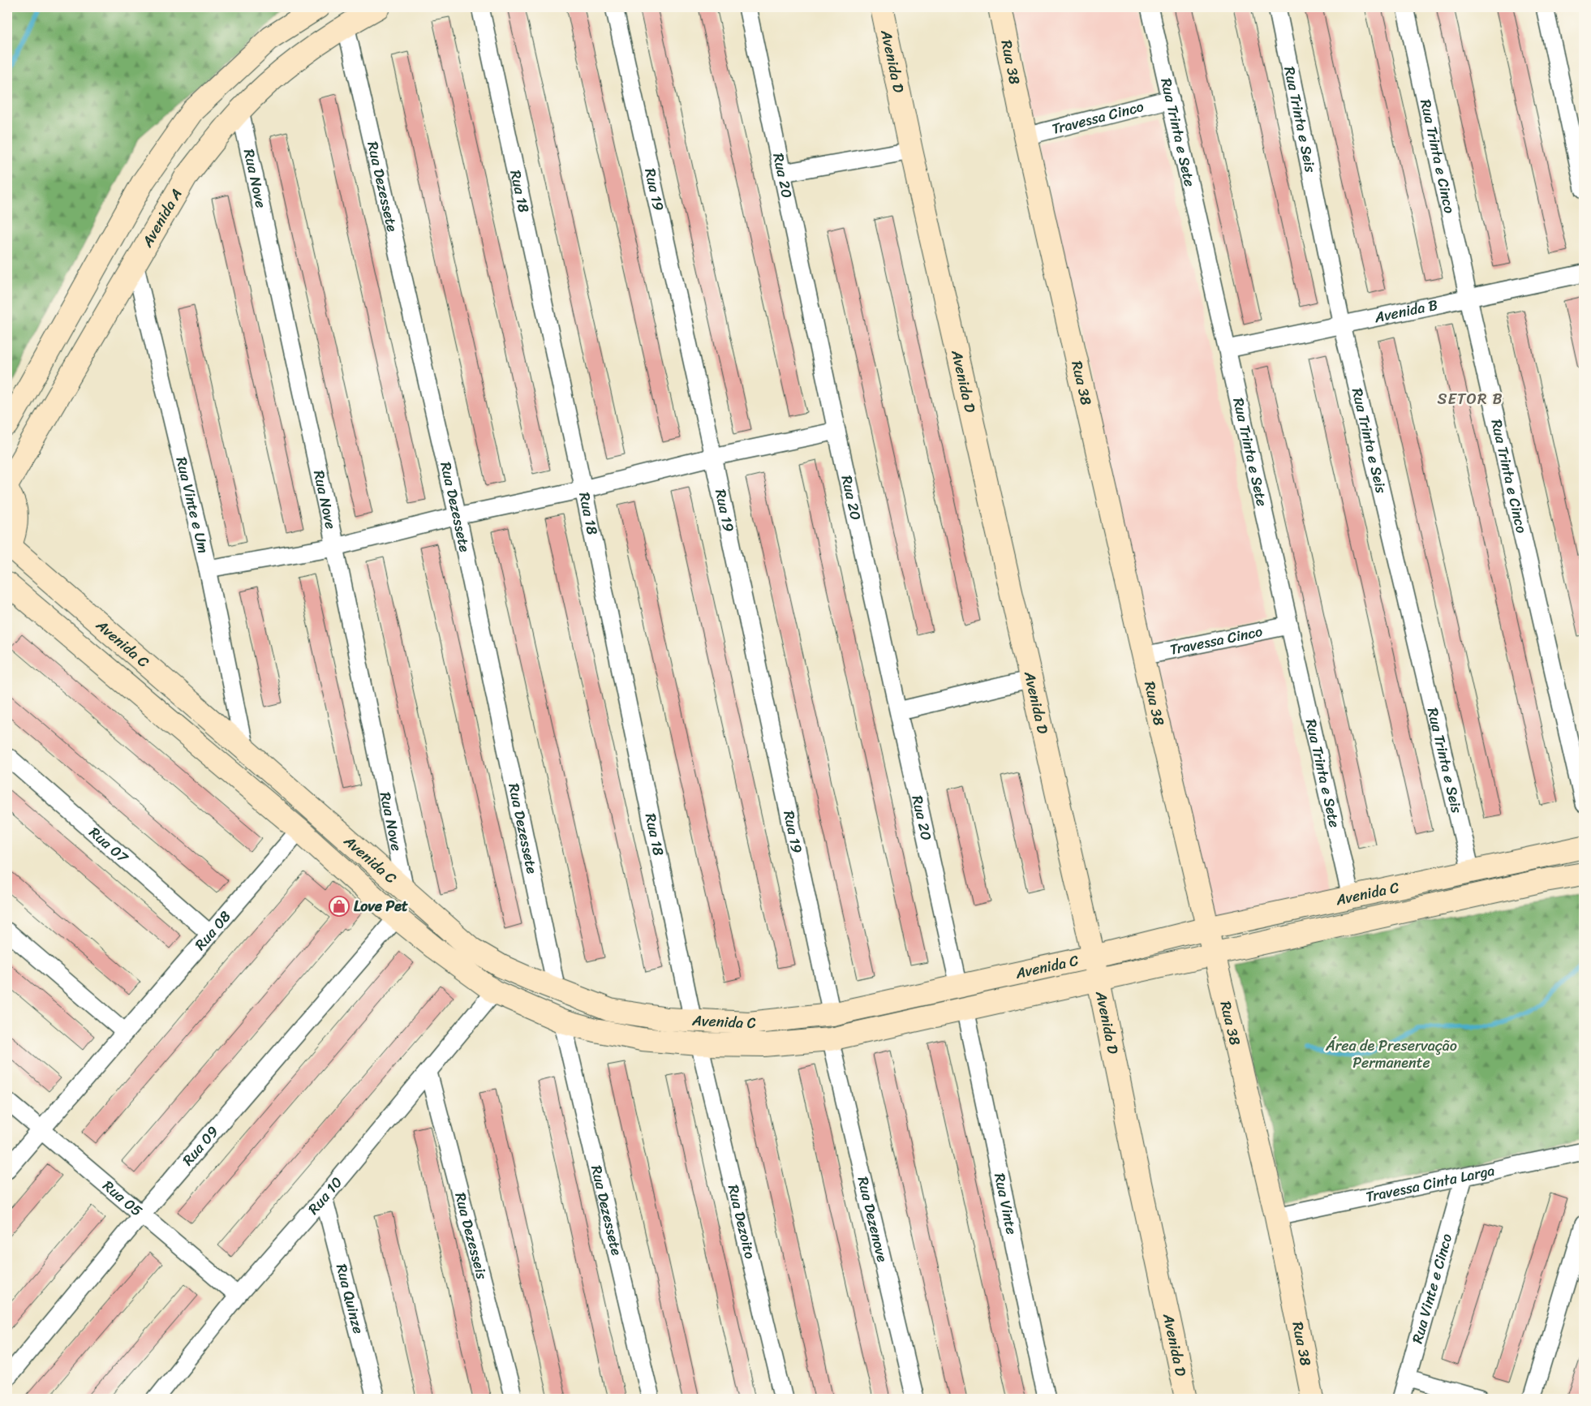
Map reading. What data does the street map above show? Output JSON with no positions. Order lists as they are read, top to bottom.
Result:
{
  "streets": {
    "street": [
      "Avenida D",
      "Rua 38",
      "Travessa Cinco",
      "Rua Trinta e Seis",
      "Rua Trinta e Sete",
      "Rua Trinta e Cinco",
      "Rua 20",
      "Rua Nove",
      "Rua Dezessete",
      "Rua 19",
      "Rua 18",
      "Avenida A",
      "Avenida B",
      "Rua Vinte e Um",
      "Avenida C",
      "Rua 07",
      "Rua 08",
      "Rua 09",
      "Travessa Cinta Larga",
      "Rua 10",
      "Rua 05",
      "Rua Vinte",
      "Rua Dezenove",
      "Rua Dezoito",
      "Rua Dezesseis",
      "Rua Vinte e Cinco",
      "Rua Quinze"
    ]
  },
  "crossings": [
    ["Avenida D", "Avenida C"],
    ["Rua 38", "Travessa Cinco"],
    ["Rua 38", "Avenida C"],
    ["Rua 38", "Travessa Cinta Larga"],
    ["Travessa Cinco", "Rua Trinta e Sete"],
    ["Rua Trinta e Seis", "Avenida B"],
    ["Rua Trinta e Seis", "Avenida C"],
    ["Rua Trinta e Sete", "Avenida B"],
    ["Rua Trinta e Sete", "Avenida C"],
    ["Rua Trinta e Cinco", "Avenida B"],
    ["Rua 20", "Avenida C"],
    ["Rua Nove", "Avenida A"],
    ["Rua Nove", "Avenida C"],
    ["Rua Dezessete", "Avenida A"],
    ["Rua Dezessete", "Avenida C"],
    ["Rua 19", "Avenida C"],
    ["Rua 18", "Avenida C"],
    ["Avenida A", "Rua Vinte e Um"],
    ["Rua Vinte e Um", "Avenida C"],
    ["Avenida C", "Rua 08"],
    ["Avenida C", "Rua 09"],
    ["Avenida C", "Rua 10"],
    ["Avenida C", "Rua Vinte"],
    ["Avenida C", "Rua Dezenove"],
    ["Avenida C", "Rua Dezoito"],
    ["Rua 07", "Rua 08"],
    ["Rua 08", "Rua 05"],
    ["Rua 09", "Rua 05"],
    ["Travessa Cinta Larga", "Rua Vinte e Cinco"],
    ["Rua 10", "Rua 05"],
    ["Rua 10", "Rua Dezesseis"],
    ["Rua 10", "Rua Quinze"]
  ],
  "districts": ["SETOR B"],
  "parks": ["Área de Preservação Permanente"],
  "places": {
    "shop": ["Love Pet"]
  }
}
